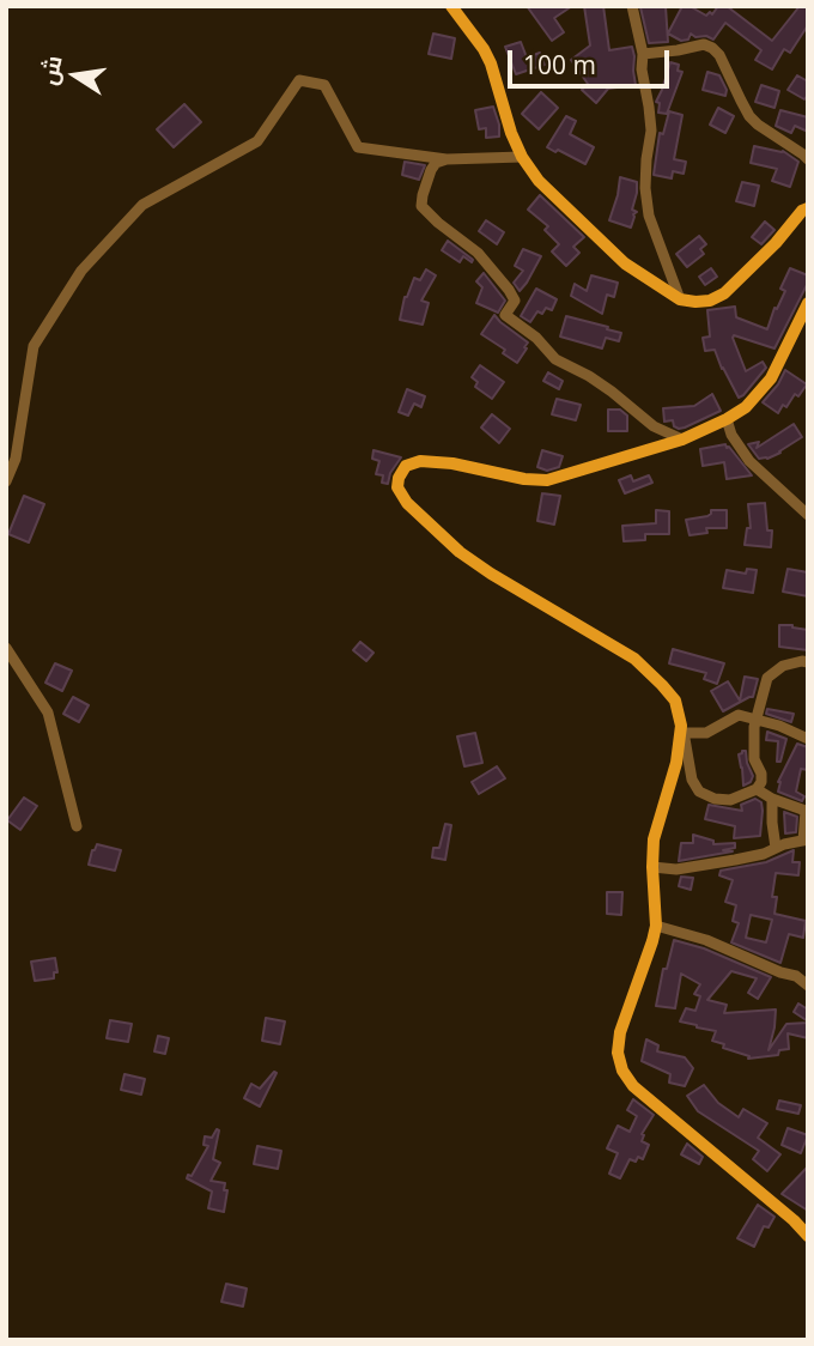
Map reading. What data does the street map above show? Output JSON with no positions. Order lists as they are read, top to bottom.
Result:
{
  "scale_bar": "100 m",
  "north": "left"
}
